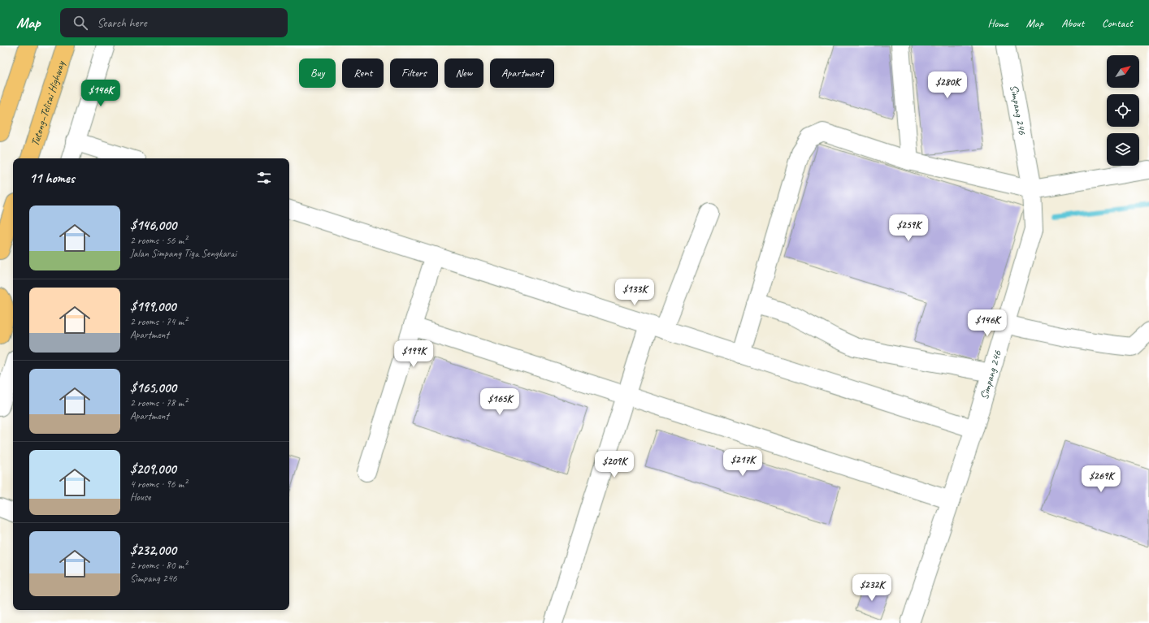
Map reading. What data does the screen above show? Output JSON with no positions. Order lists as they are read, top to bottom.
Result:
{
  "streets": {
    "highway": ["Tutong–Telisai Highway"],
    "street": ["Simpang 246"]
  },
  "north": "top right",
  "page": {
    "header": "Map",
    "search": "Search here",
    "nav": [
      "Home",
      "Map",
      "About",
      "Contact"
    ],
    "chip": [
      "Buy",
      "Rent",
      "Filters",
      "New",
      "Apartment"
    ],
    "price": [
      "$280K",
      "$146K",
      "$259K",
      "$133K",
      "$146K",
      "$199K",
      "$165K",
      "$217K",
      "$209K",
      "$269K",
      "$232K"
    ],
    "heading": "11 homes",
    "list": [
      {
        "name": "$146,000",
        "note": "2 rooms · 56 m² · Jalan Simpang Tiga Sengkarai"
      },
      {
        "name": "$199,000",
        "note": "2 rooms · 74 m² · Apartment"
      },
      {
        "name": "$165,000",
        "note": "2 rooms · 78 m² · Apartment"
      },
      {
        "name": "$209,000",
        "note": "4 rooms · 96 m² · House"
      },
      {
        "name": "$232,000",
        "note": "2 rooms · 80 m² · Simpang 246"
      }
    ]
  }
}
